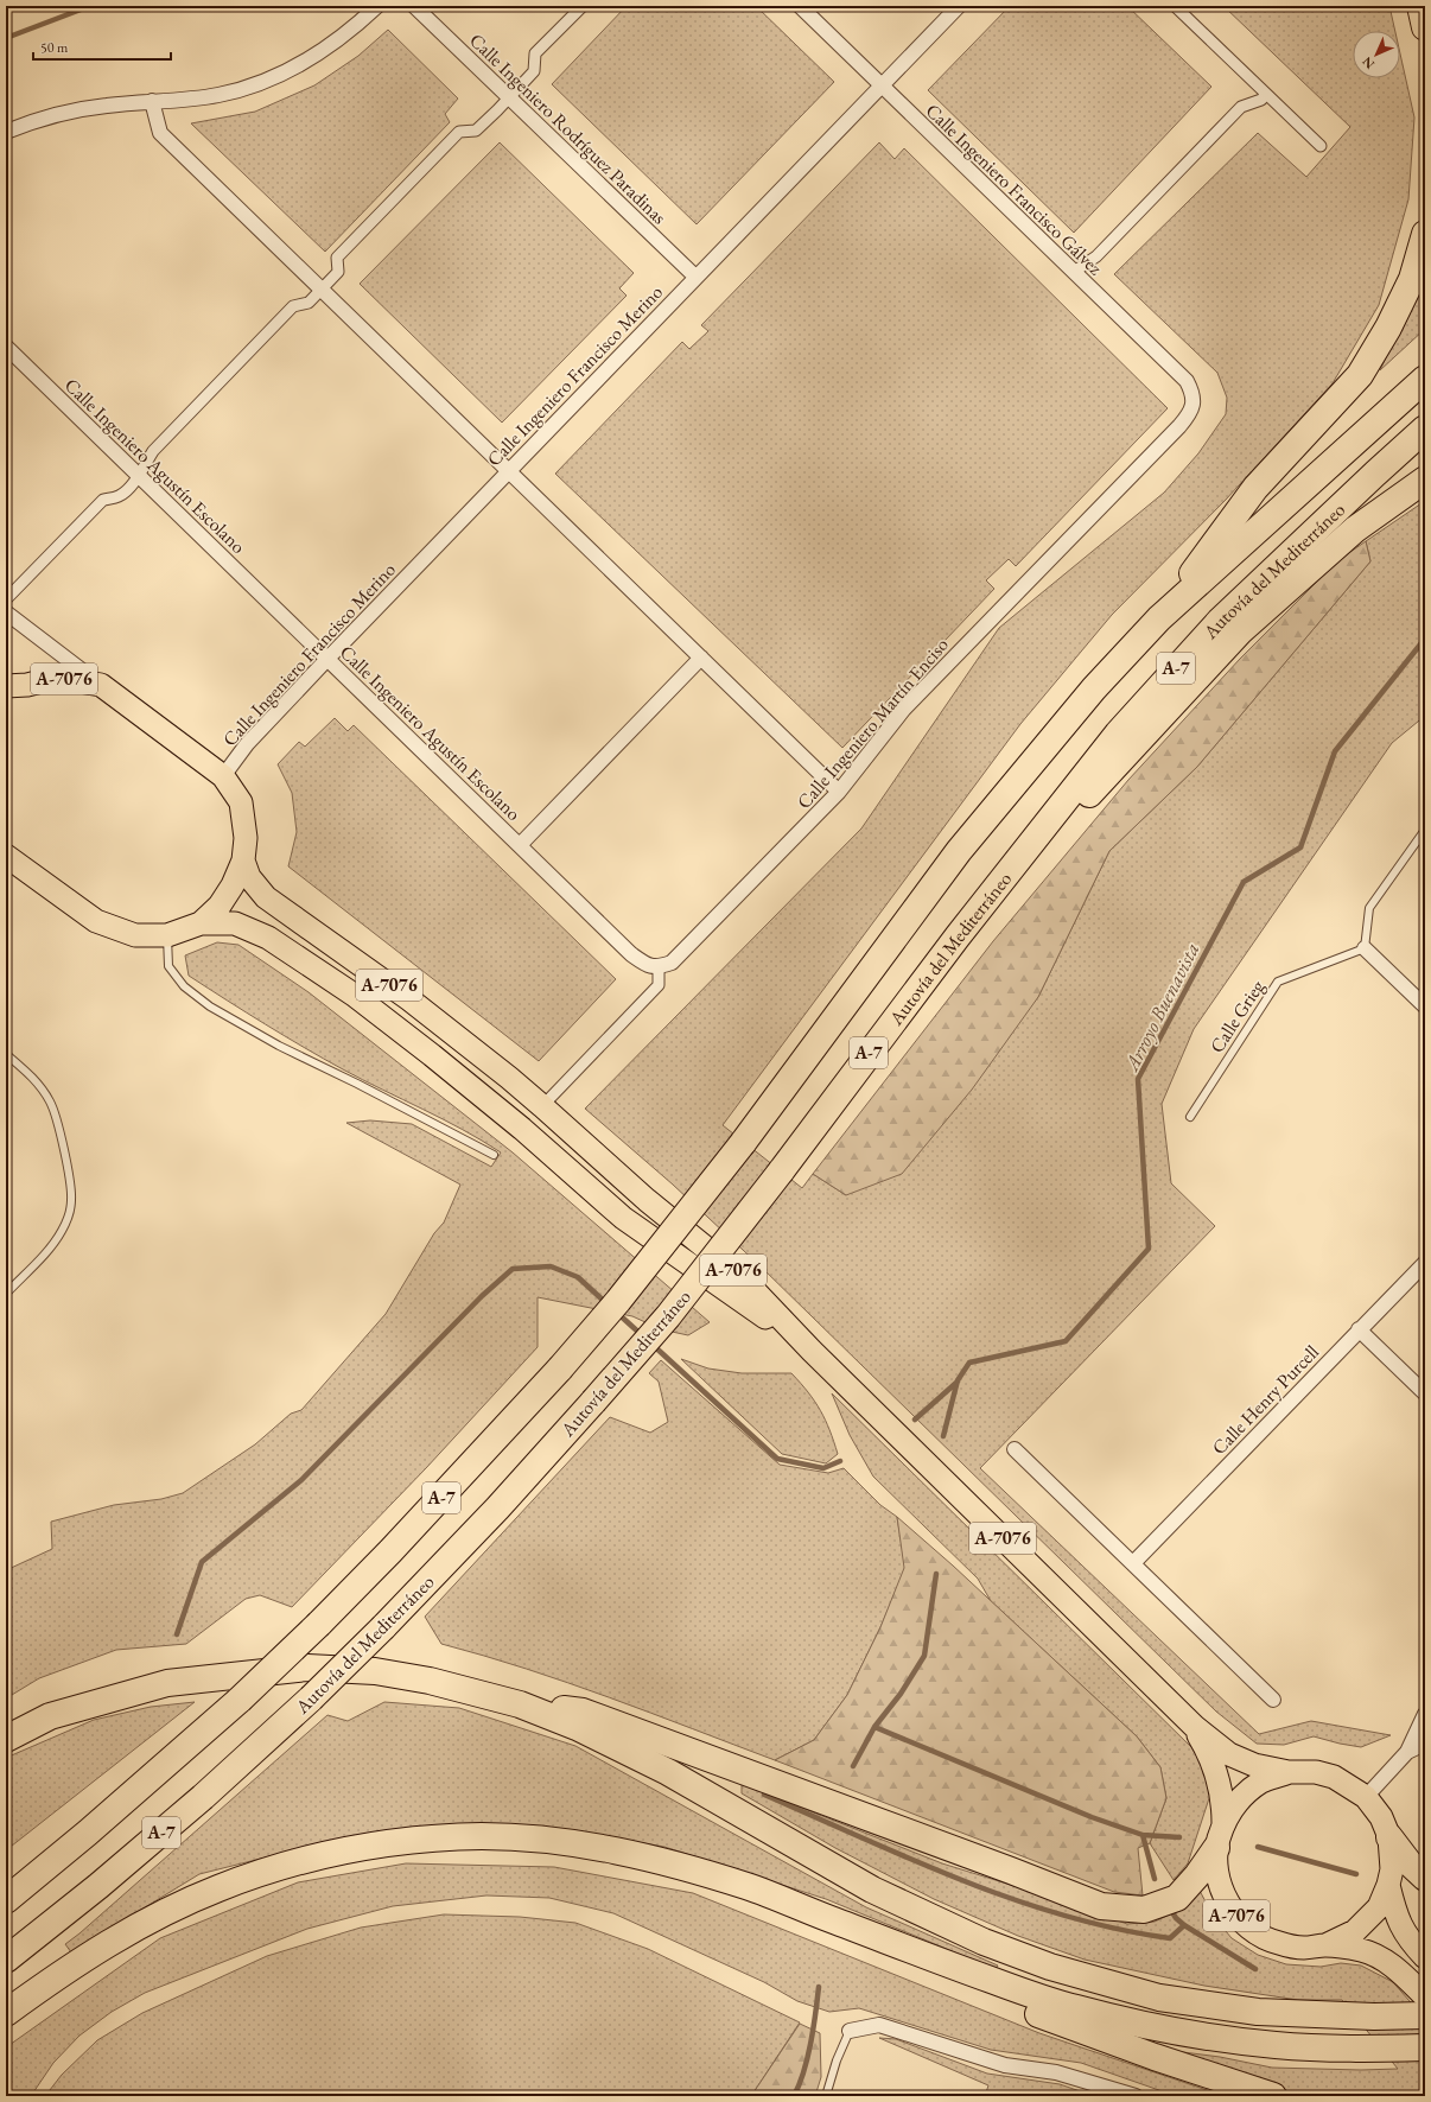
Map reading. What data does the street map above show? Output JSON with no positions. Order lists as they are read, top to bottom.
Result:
{
  "streets": {
    "highway": ["Autovía del Mediterráneo", "A-7"],
    "main road": ["A-7076"],
    "street": [
      "Calle Ingeniero Rodríguez Paradinas",
      "Calle Ingeniero Francisco Gálvez",
      "Calle Ingeniero Francisco Merino",
      "Calle Ingeniero Agustín Escolano",
      "Calle Ingeniero Martín Enciso",
      "Calle Henry Purcell"
    ],
    "lane": ["Calle Grieg"]
  },
  "crossings": [
    ["Calle Ingeniero Rodríguez Paradinas", "Calle Ingeniero Francisco Merino"],
    ["Calle Ingeniero Francisco Gálvez", "Calle Ingeniero Francisco Merino"],
    ["Calle Ingeniero Francisco Gálvez", "Calle Ingeniero Martín Enciso"],
    ["Calle Ingeniero Francisco Merino", "Calle Ingeniero Agustín Escolano"],
    ["Calle Ingeniero Francisco Merino", "A-7076"],
    ["Calle Ingeniero Agustín Escolano", "Calle Ingeniero Martín Enciso"]
  ],
  "water": ["Arroyo Buenavista"],
  "scale_bar": "50 m",
  "north": "bottom left"
}
